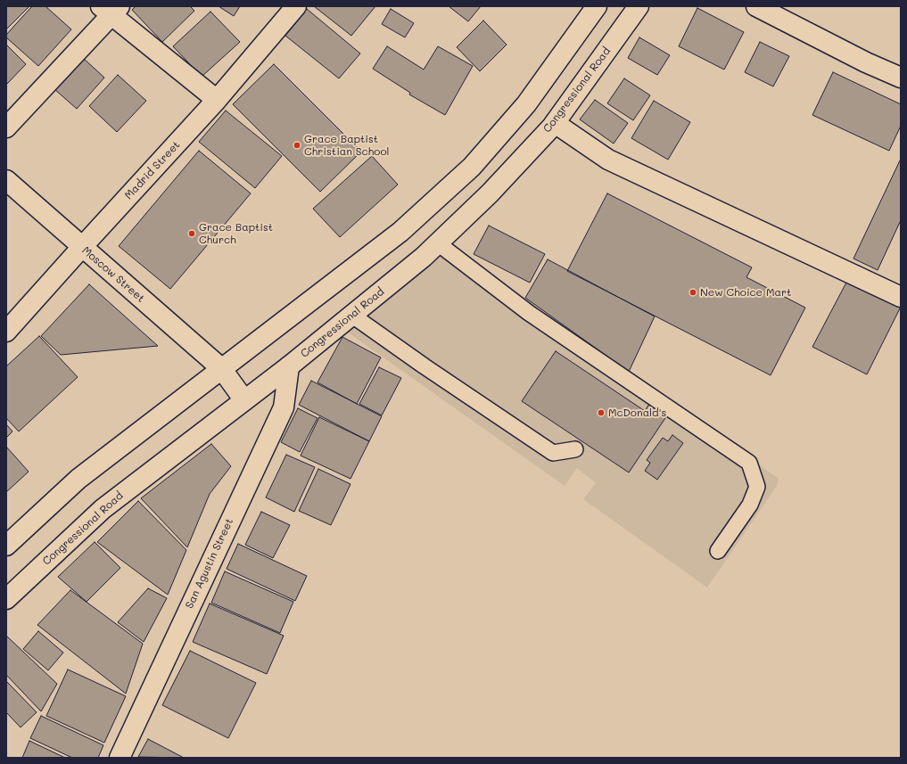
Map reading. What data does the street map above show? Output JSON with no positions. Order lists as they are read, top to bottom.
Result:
{
  "streets": {
    "street": [
      "Congressional Road",
      "Madrid Street",
      "Moscow Street",
      "San Agustin Street"
    ]
  },
  "crossings": [
    ["Congressional Road", "Moscow Street"],
    ["Congressional Road", "San Agustin Street"],
    ["Madrid Street", "Moscow Street"]
  ],
  "places": [
    "Grace Baptist Christian School",
    "Grace Baptist Church",
    "New Choice Mart",
    "McDonald's"
  ]
}
